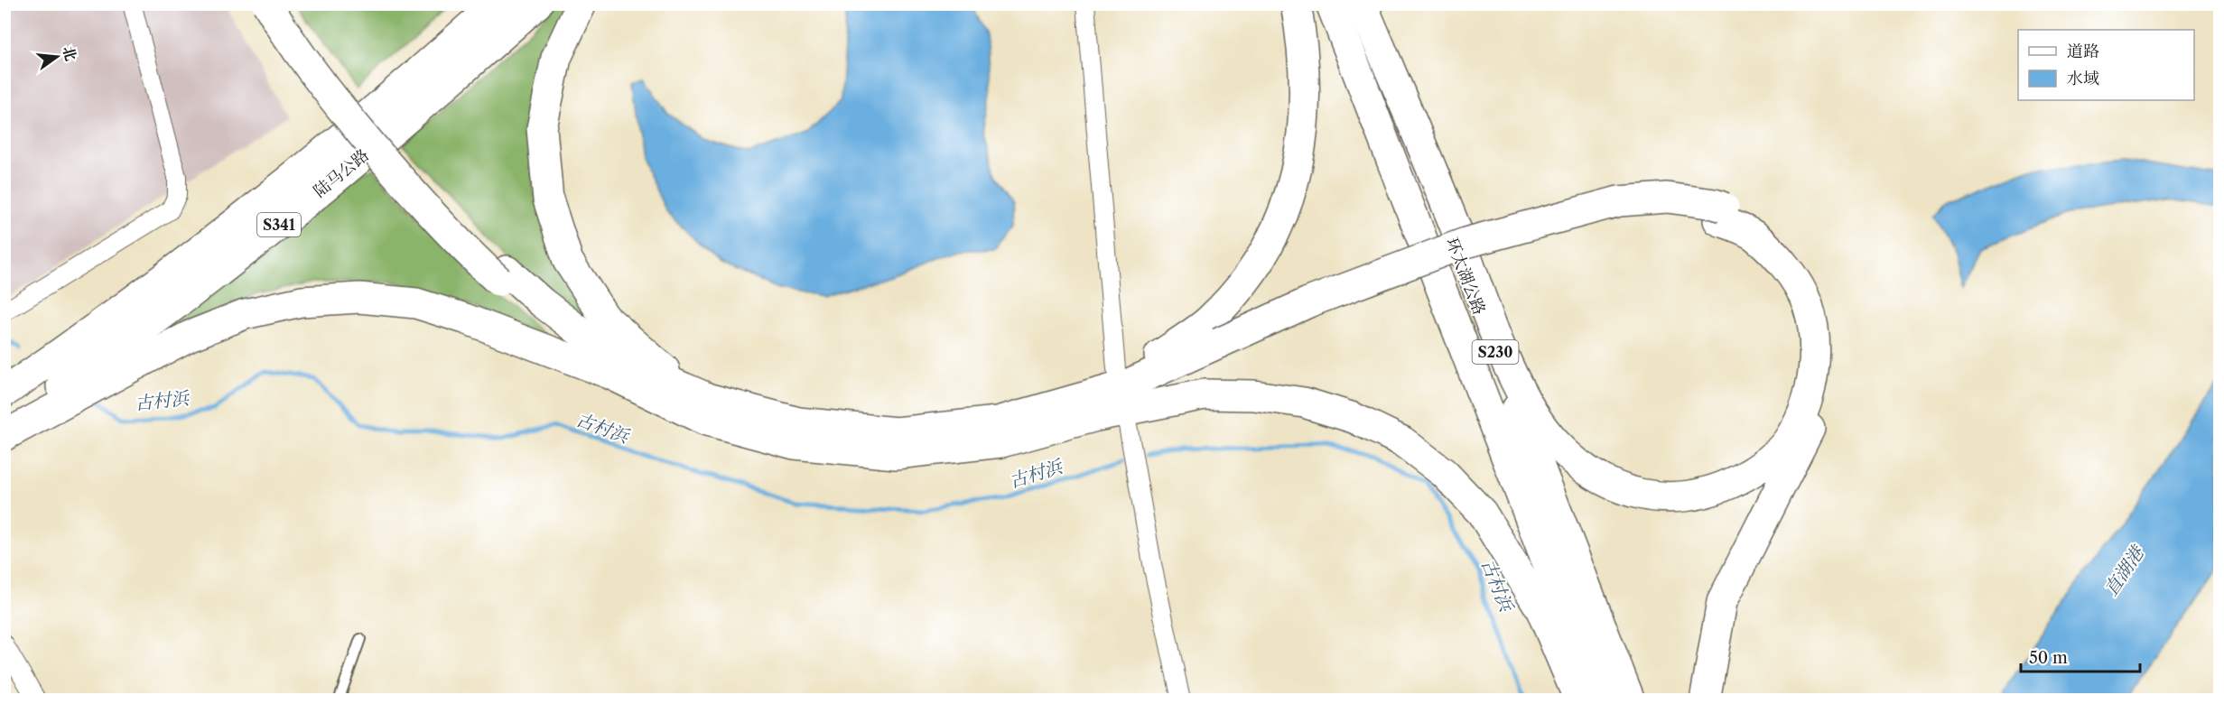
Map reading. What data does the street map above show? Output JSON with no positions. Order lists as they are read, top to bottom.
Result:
{
  "streets": {
    "highway": [
      "陆马公路",
      "S341",
      "环太湖公路",
      "S230"
    ]
  },
  "water": ["古村浜", "直湖港"],
  "legend": ["道路", "水域"],
  "scale_bar": "50 m",
  "north": "right"
}
